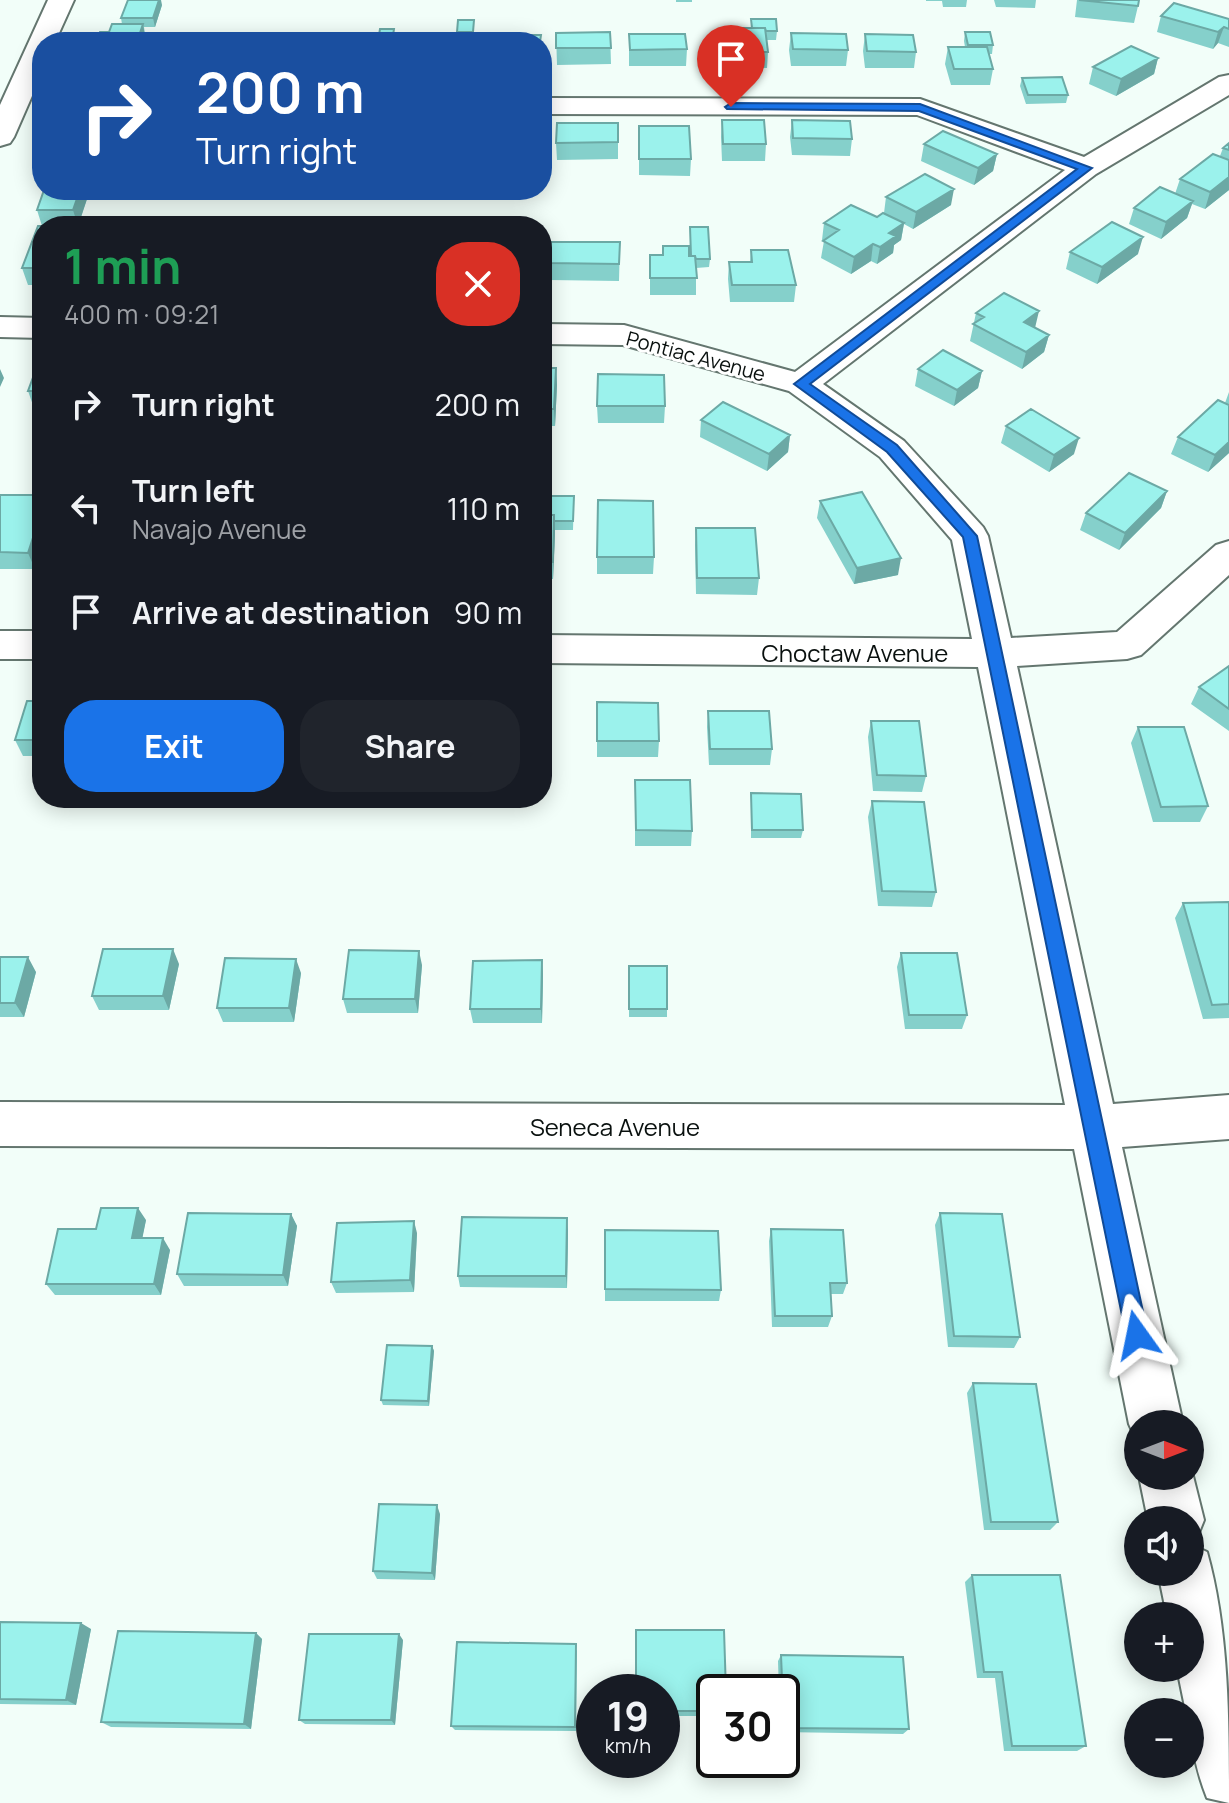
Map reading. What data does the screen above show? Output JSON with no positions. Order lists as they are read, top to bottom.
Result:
{
  "streets": {
    "street": ["Pontiac Avenue", "Choctaw Avenue", "Seneca Avenue"]
  },
  "north": "right",
  "page": {
    "turn": ["200 m", "Turn right"],
    "heading": ["1 min", "400 m · 09:21"],
    "list": [
      {
        "name": "Turn right",
        "value": "200 m"
      },
      {
        "name": "Turn left",
        "note": "Navajo Avenue",
        "value": "110 m"
      },
      {
        "name": "Arrive at destination",
        "value": "90 m"
      }
    ],
    "buttons": ["Exit", "Share"],
    "map_buttons": ["+", "−"],
    "speed": "19 km/h",
    "limit": "30"
  }
}
